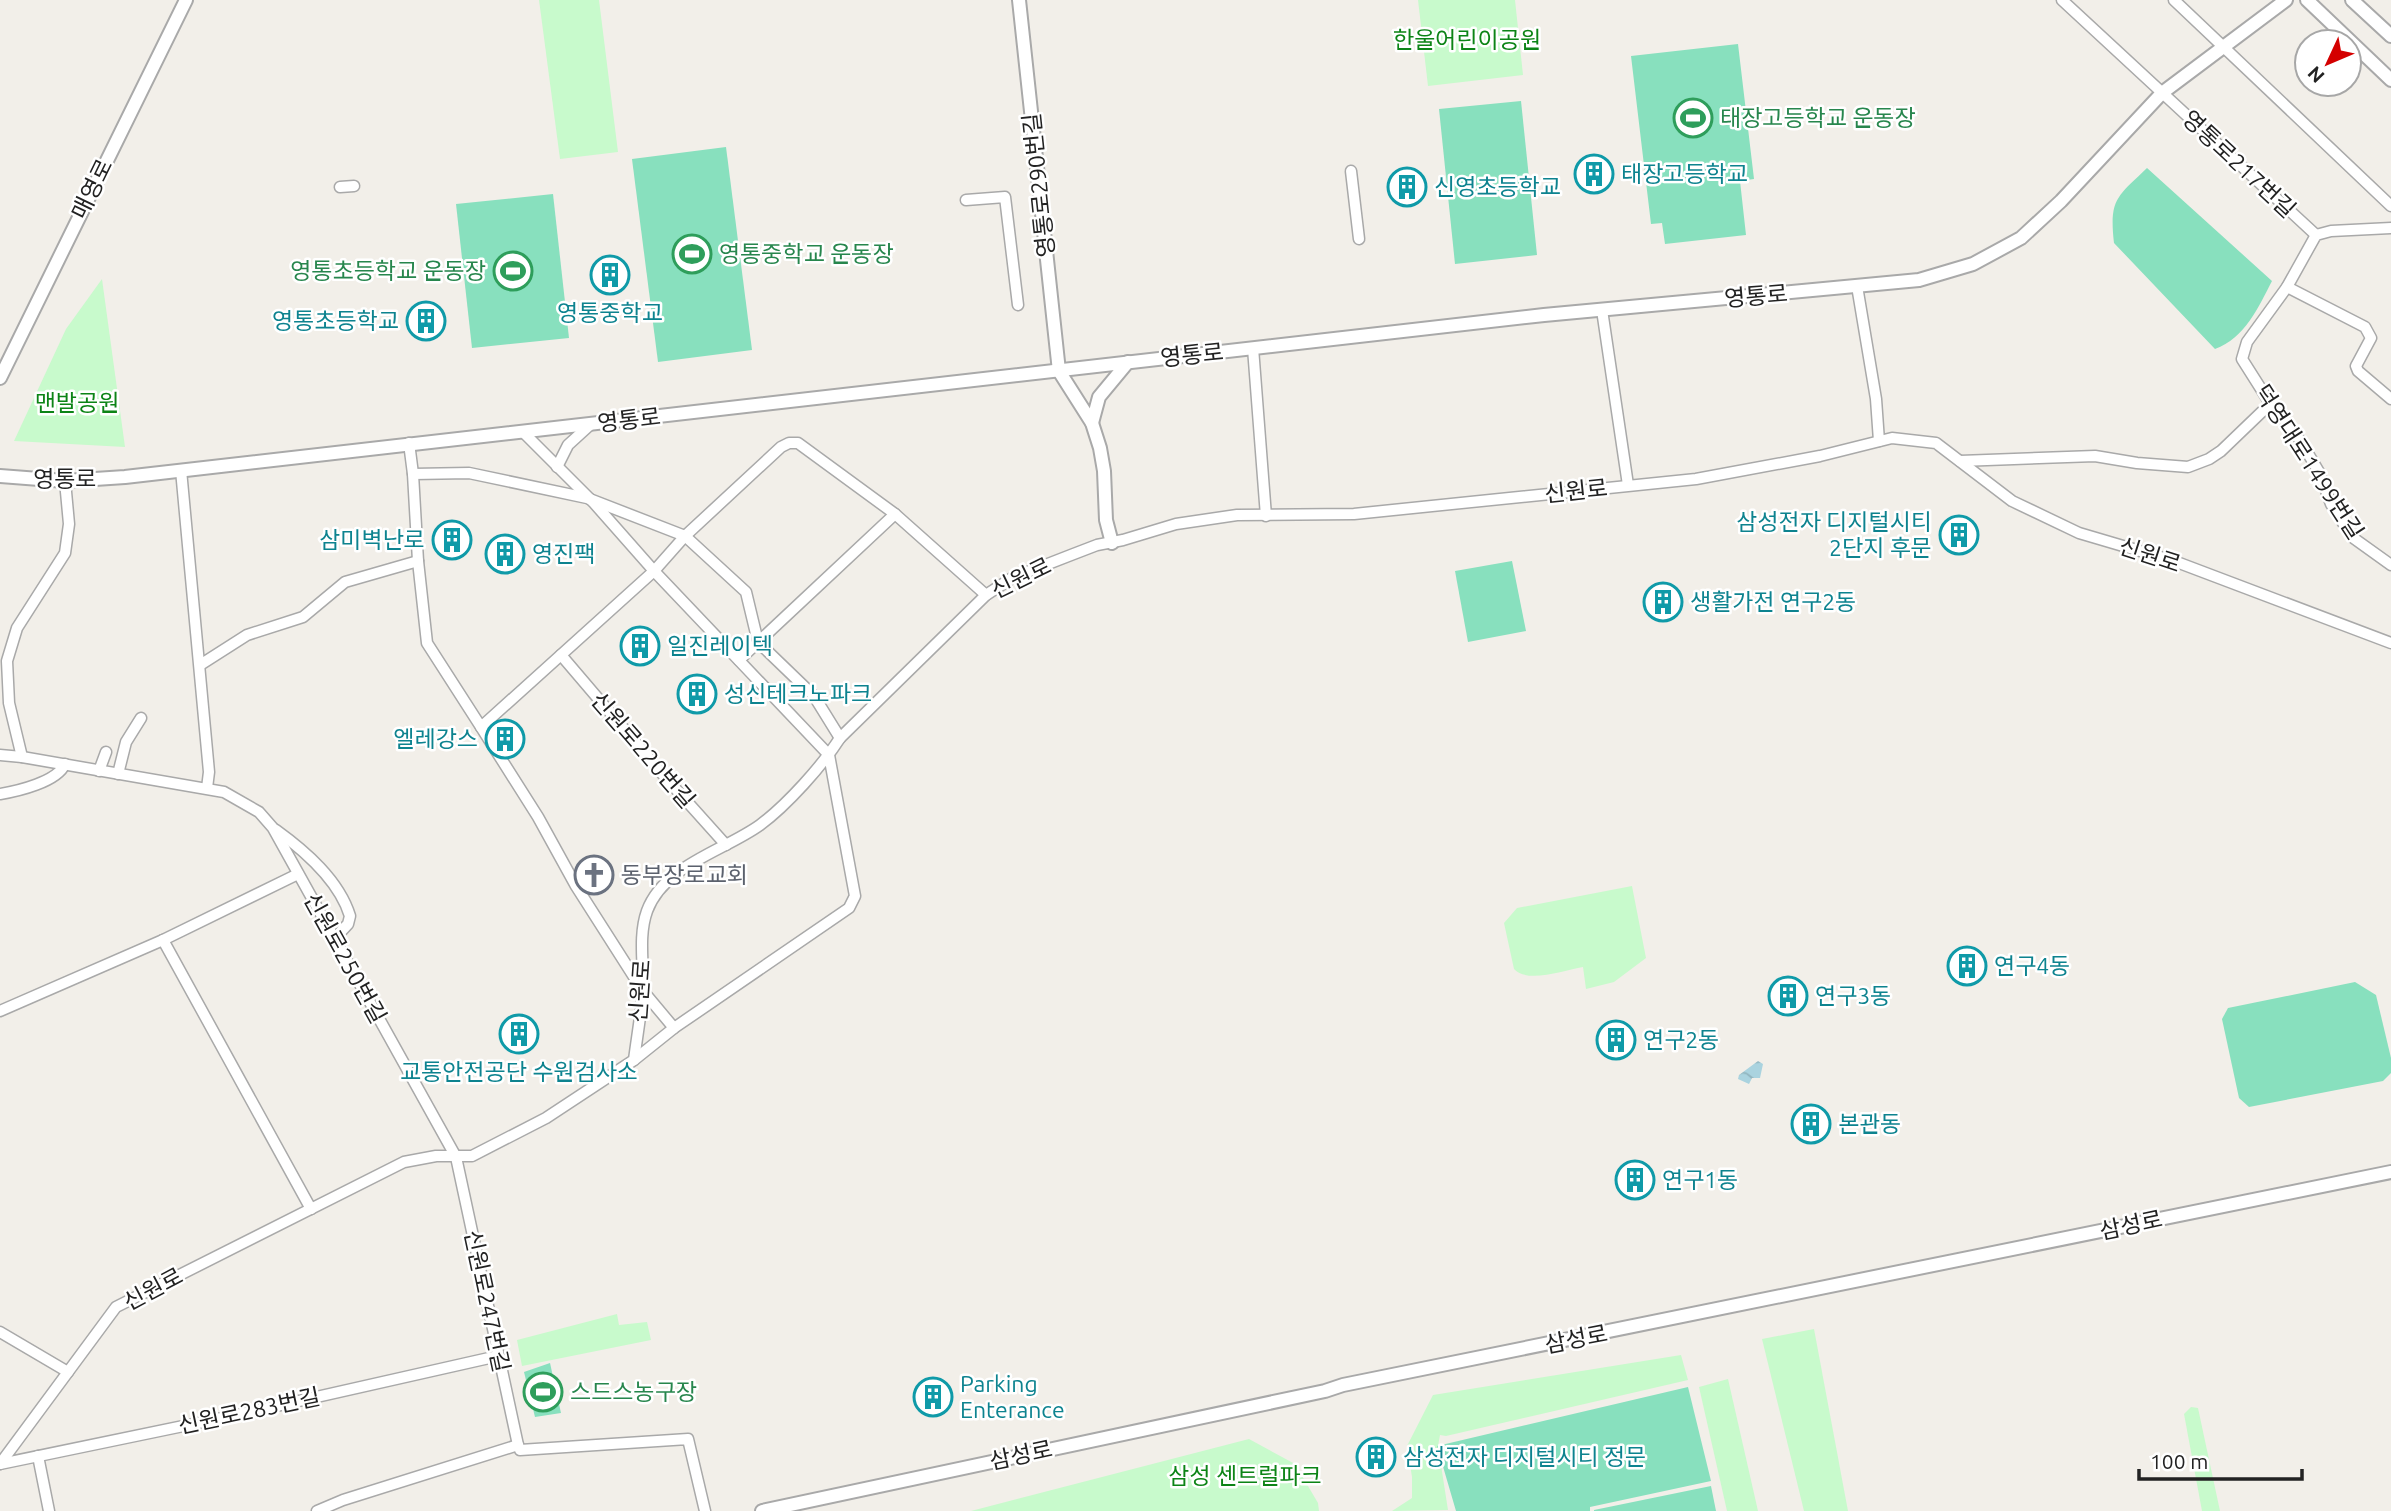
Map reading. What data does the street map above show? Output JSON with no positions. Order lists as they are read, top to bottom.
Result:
{
  "streets": {
    "street": [
      "영통로217번길",
      "영통로290번길",
      "매영로",
      "영통로",
      "덕영대로1499번길",
      "신원로",
      "신원로220번길",
      "신원로250번길",
      "삼성로",
      "신원로247번길",
      "신원로283번길"
    ]
  },
  "crossings": [
    ["영통로217번길", "영통로"],
    ["영통로217번길", "덕영대로1499번길"],
    ["영통로290번길", "영통로"],
    ["신원로", "신원로220번길"],
    ["신원로", "신원로250번길"],
    ["신원로", "신원로247번길"],
    ["신원로", "신원로283번길"],
    ["신원로250번길", "신원로247번길"],
    ["신원로247번길", "신원로283번길"]
  ],
  "parks": ["한울어린이공원", "맨발공원", "삼성 센트럴파크"],
  "places": {
    "sports": [
      "태장고등학교 운동장",
      "영통중학교 운동장",
      "영통초등학교 운동장",
      "스드스농구장"
    ],
    "building": [
      "태장고등학교",
      "신영초등학교",
      "영통중학교",
      "영통초등학교",
      "삼성전자 디지털시티 2단지 후문",
      "삼미벽난로",
      "영진팩",
      "생활가전 연구2동",
      "일진레이텍",
      "성신테크노파크",
      "엘레강스",
      "연구4동",
      "연구3동",
      "교통안전공단 수원검사소",
      "연구2동",
      "본관동",
      "연구1동",
      "Parking Enterance",
      "삼성전자 디지털시티 정문"
    ],
    "church": ["동부장로교회"]
  },
  "scale_bar": "100 m",
  "north": "bottom left"
}
